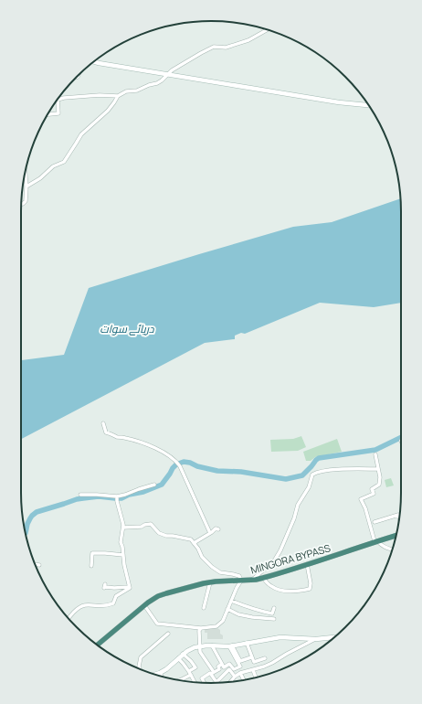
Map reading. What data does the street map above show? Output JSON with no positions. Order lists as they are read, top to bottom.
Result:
{
  "streets": {
    "highway": ["MINGORA BYPASS"]
  },
  "water": ["دریائے سوات"]
}
